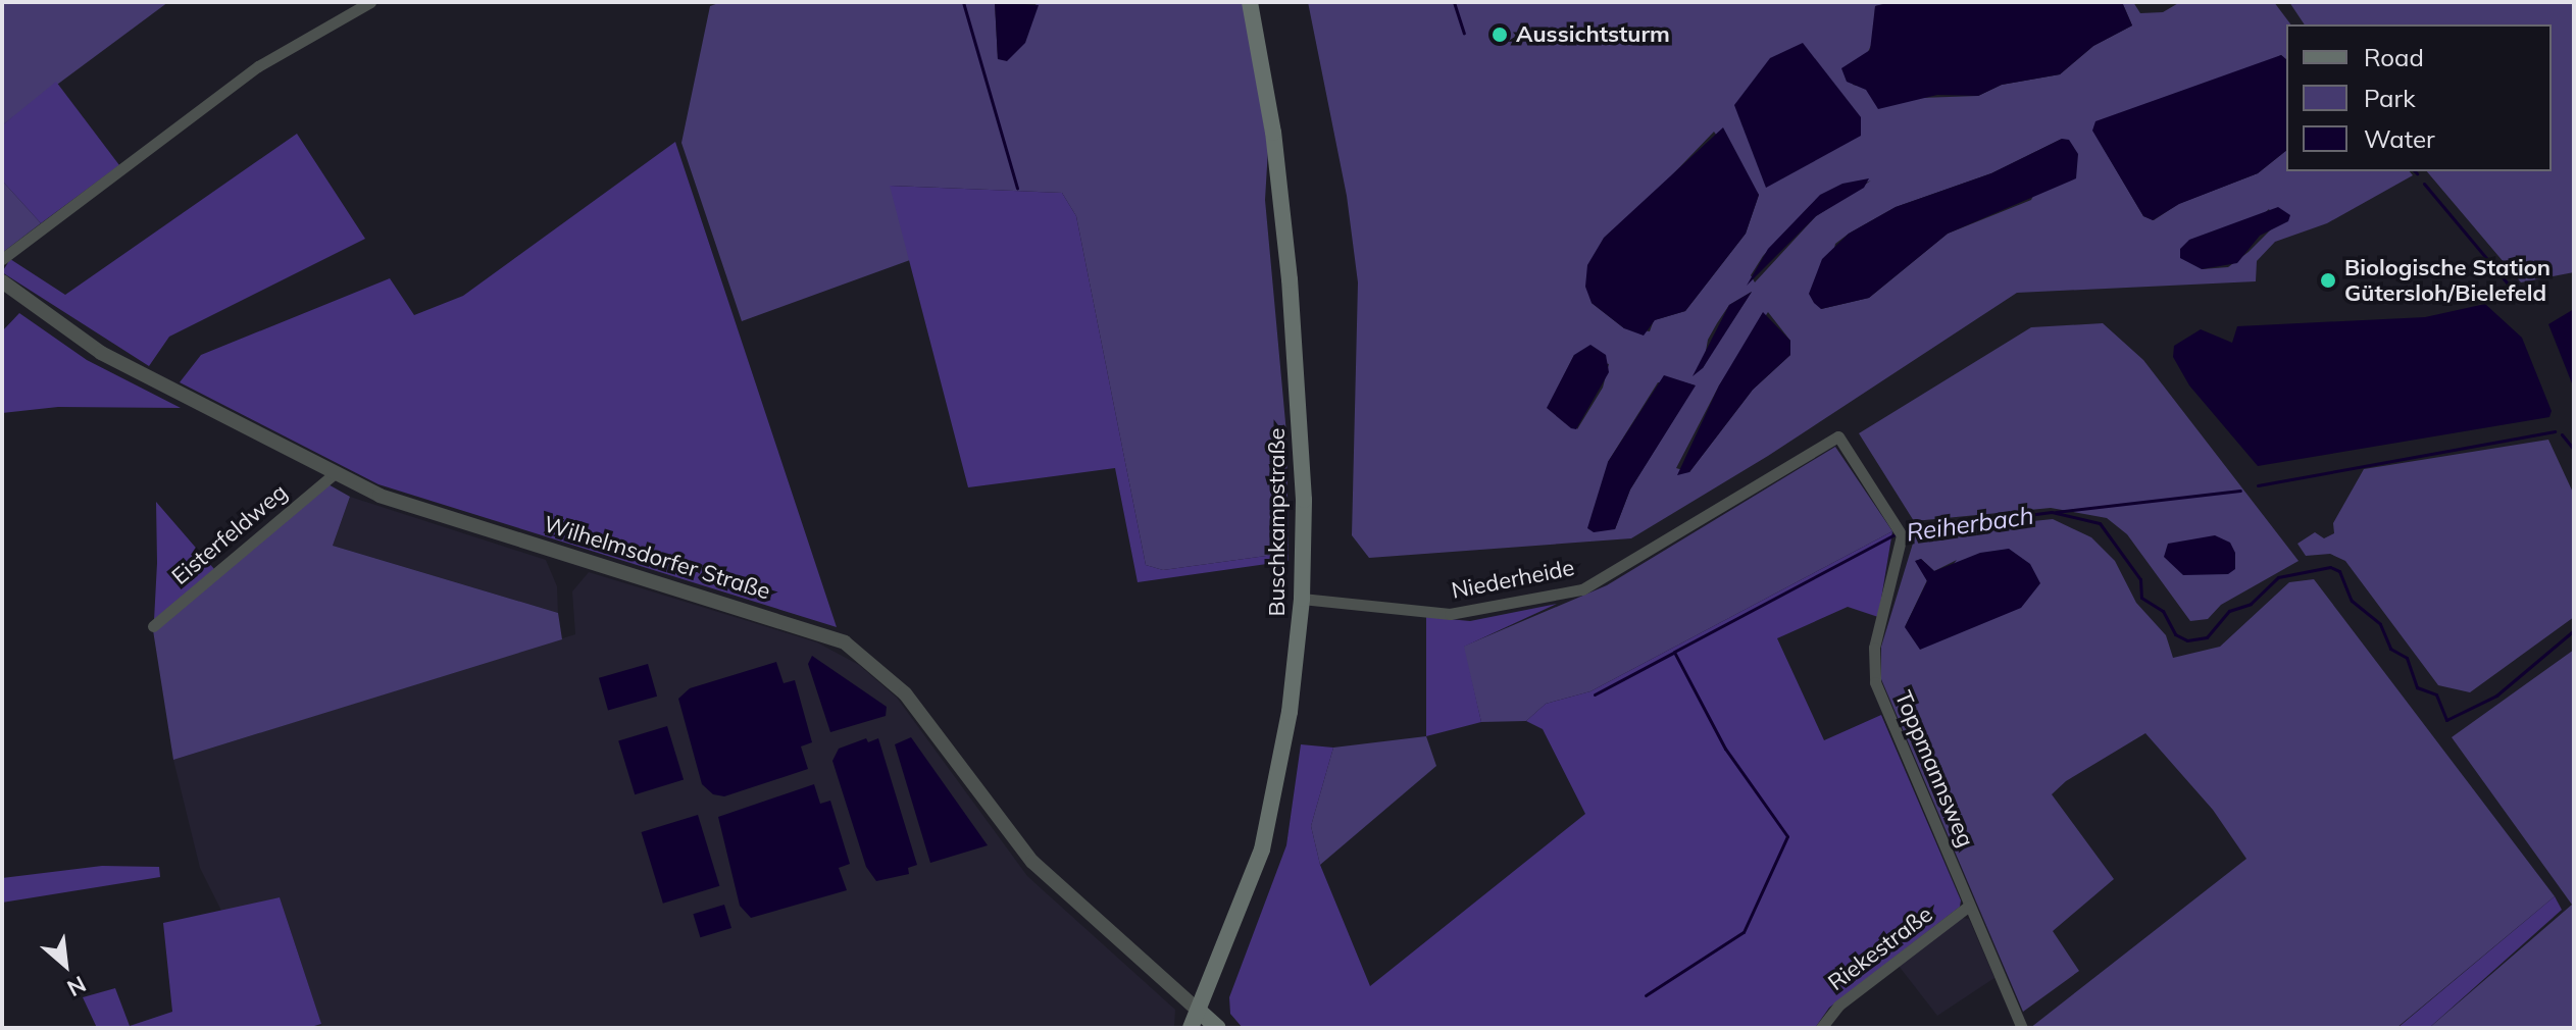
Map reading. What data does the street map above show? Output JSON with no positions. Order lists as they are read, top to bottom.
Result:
{
  "streets": {
    "main road": ["Buschkampstraße"],
    "street": [
      "Eisterfeldweg",
      "Wilhelmsdorfer Straße",
      "Niederheide",
      "Toppmannsweg",
      "Riekestraße"
    ]
  },
  "crossings": [
    ["Buschkampstraße", "Wilhelmsdorfer Straße"],
    ["Buschkampstraße", "Niederheide"],
    ["Eisterfeldweg", "Wilhelmsdorfer Straße"],
    ["Niederheide", "Toppmannsweg"],
    ["Toppmannsweg", "Riekestraße"]
  ],
  "water": ["Reiherbach"],
  "places": ["Aussichtsturm", "Biologische Station Gütersloh/Bielefeld"],
  "legend": ["Road", "Park", "Water"],
  "north": "bottom right"
}
